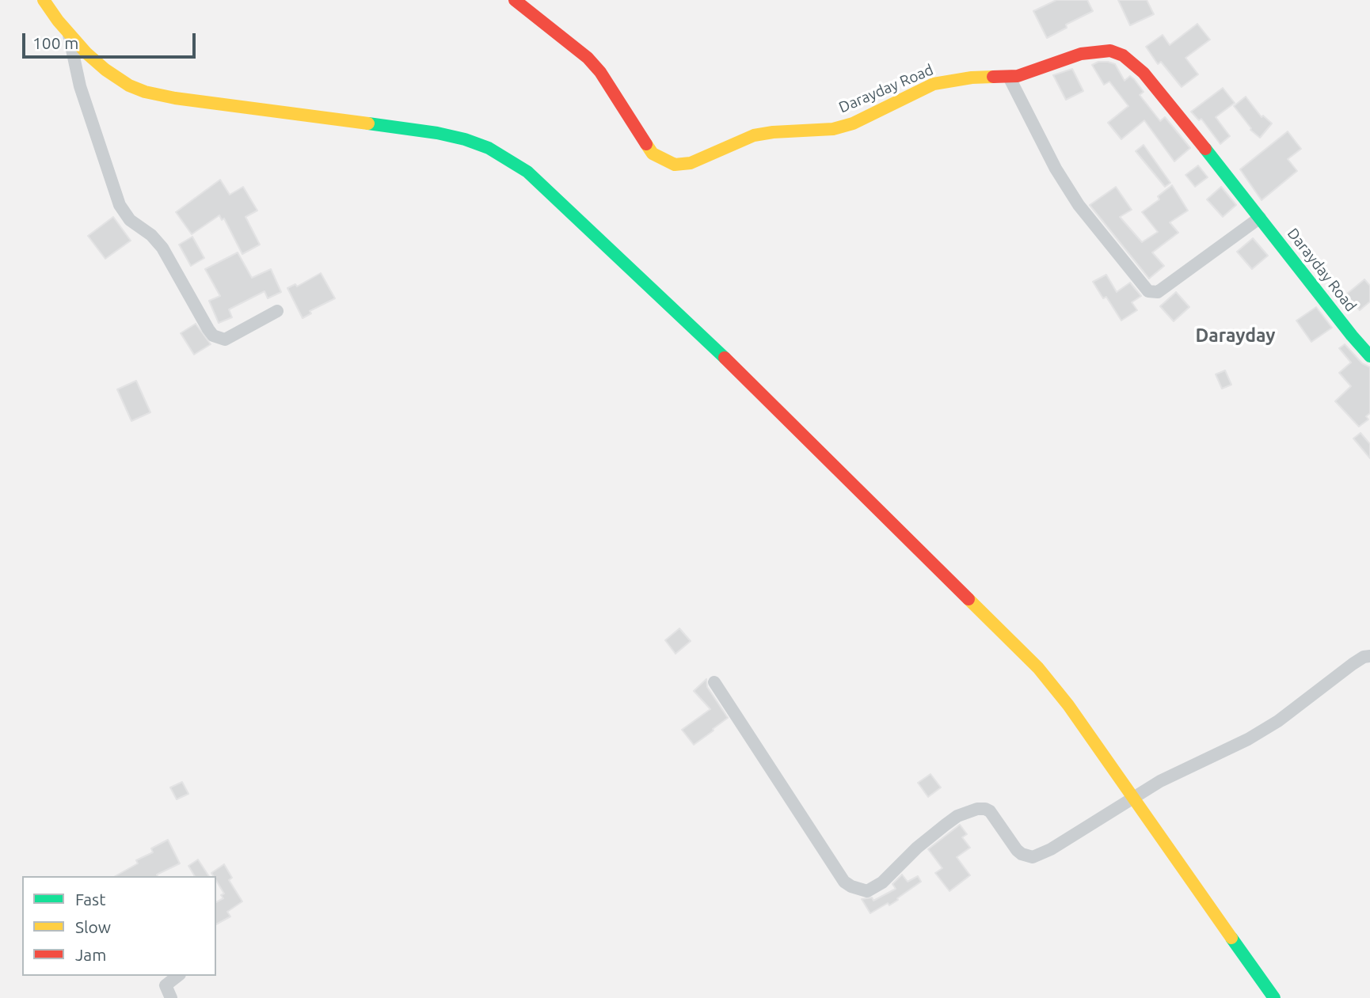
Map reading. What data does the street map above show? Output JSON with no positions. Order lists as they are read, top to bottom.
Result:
{
  "streets": {
    "street": ["Darayday Road"]
  },
  "districts": ["Darayday"],
  "legend": ["Fast", "Slow", "Jam"],
  "scale_bar": "100 m"
}
